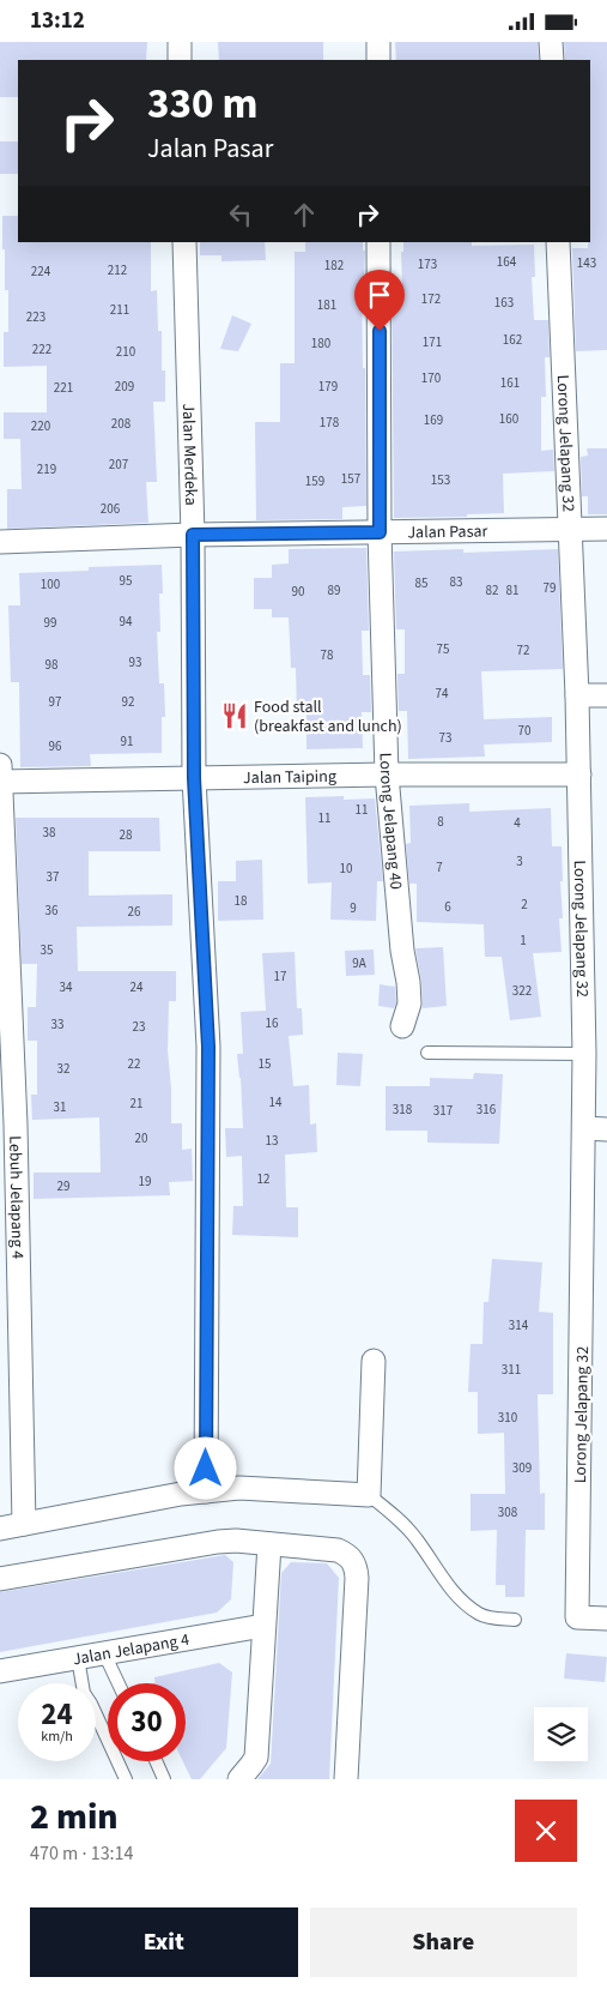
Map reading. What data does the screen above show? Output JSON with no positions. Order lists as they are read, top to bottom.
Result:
{
  "streets": {
    "street": [
      "Lorong Jelapang 32",
      "Jalan Merdeka",
      "Jalan Pasar",
      "Jalan Taiping",
      "Lorong Jelapang 40",
      "Lebuh Jelapang 4",
      "Jalan Jelapang 4"
    ]
  },
  "crossings": [
    ["Lorong Jelapang 32", "Jalan Pasar"],
    ["Lorong Jelapang 32", "Jalan Taiping"],
    ["Jalan Merdeka", "Jalan Pasar"],
    ["Jalan Merdeka", "Jalan Taiping"],
    ["Jalan Pasar", "Lorong Jelapang 40"],
    ["Jalan Taiping", "Lorong Jelapang 40"],
    ["Jalan Taiping", "Lebuh Jelapang 4"]
  ],
  "places": {
    "restaurant": ["Food stall (breakfast and lunch)"]
  },
  "house_numbers": [
    "164",
    "143",
    "173",
    "182",
    "212",
    "224",
    "172",
    "163",
    "181",
    "211",
    "223",
    "162",
    "171",
    "180",
    "222",
    "210",
    "170",
    "161",
    "209",
    "179",
    "221",
    "160",
    "169",
    "178",
    "208",
    "220",
    "207",
    "219",
    "157",
    "153",
    "159",
    "206",
    "95",
    "83",
    "85",
    "100",
    "79",
    "89",
    "82",
    "81",
    "90",
    "94",
    "99",
    "75",
    "72",
    "78",
    "93",
    "98",
    "74",
    "97",
    "92",
    "70",
    "73",
    "91",
    "96",
    "11",
    "11",
    "8",
    "4",
    "38",
    "28",
    "3",
    "7",
    "10",
    "37",
    "18",
    "2",
    "6",
    "9",
    "36",
    "26",
    "1",
    "35",
    "9A",
    "17",
    "34",
    "24",
    "322",
    "16",
    "33",
    "23",
    "22",
    "15",
    "32",
    "14",
    "21",
    "31",
    "318",
    "316",
    "317",
    "20",
    "13",
    "12",
    "19",
    "29",
    "314",
    "311",
    "310",
    "309",
    "308"
  ],
  "page": {
    "status": "13:12",
    "turn": ["330 m", "Jalan Pasar"],
    "speed": "24 km/h",
    "limit": "30",
    "heading": ["2 min", "470 m · 13:14"],
    "buttons": ["Exit", "Share"]
  }
}
